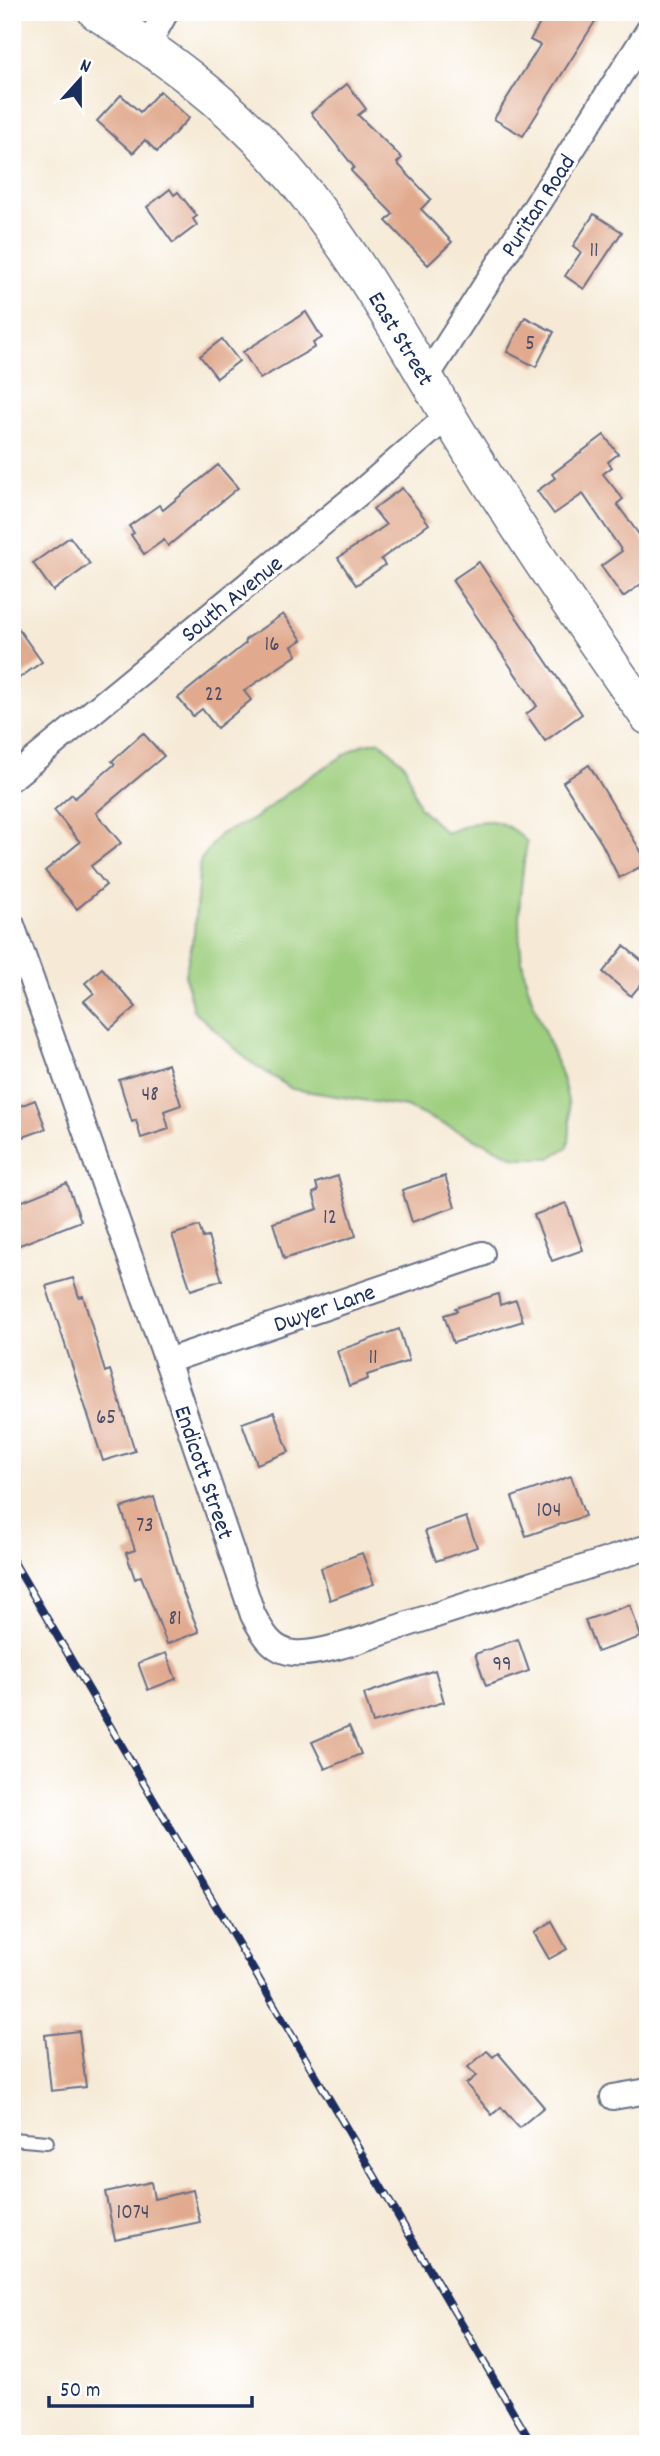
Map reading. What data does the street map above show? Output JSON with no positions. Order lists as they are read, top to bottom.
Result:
{
  "streets": {
    "street": [
      "Puritan Road",
      "East Street",
      "South Avenue",
      "Dwyer Lane",
      "Endicott Street"
    ]
  },
  "crossings": [
    ["Puritan Road", "East Street"],
    ["East Street", "South Avenue"],
    ["Dwyer Lane", "Endicott Street"]
  ],
  "house_numbers": [
    "11",
    "5",
    "16",
    "22",
    "48",
    "12",
    "11",
    "65",
    "104",
    "73",
    "81",
    "99",
    "1074"
  ],
  "scale_bar": "50 m",
  "north": "top"
}
